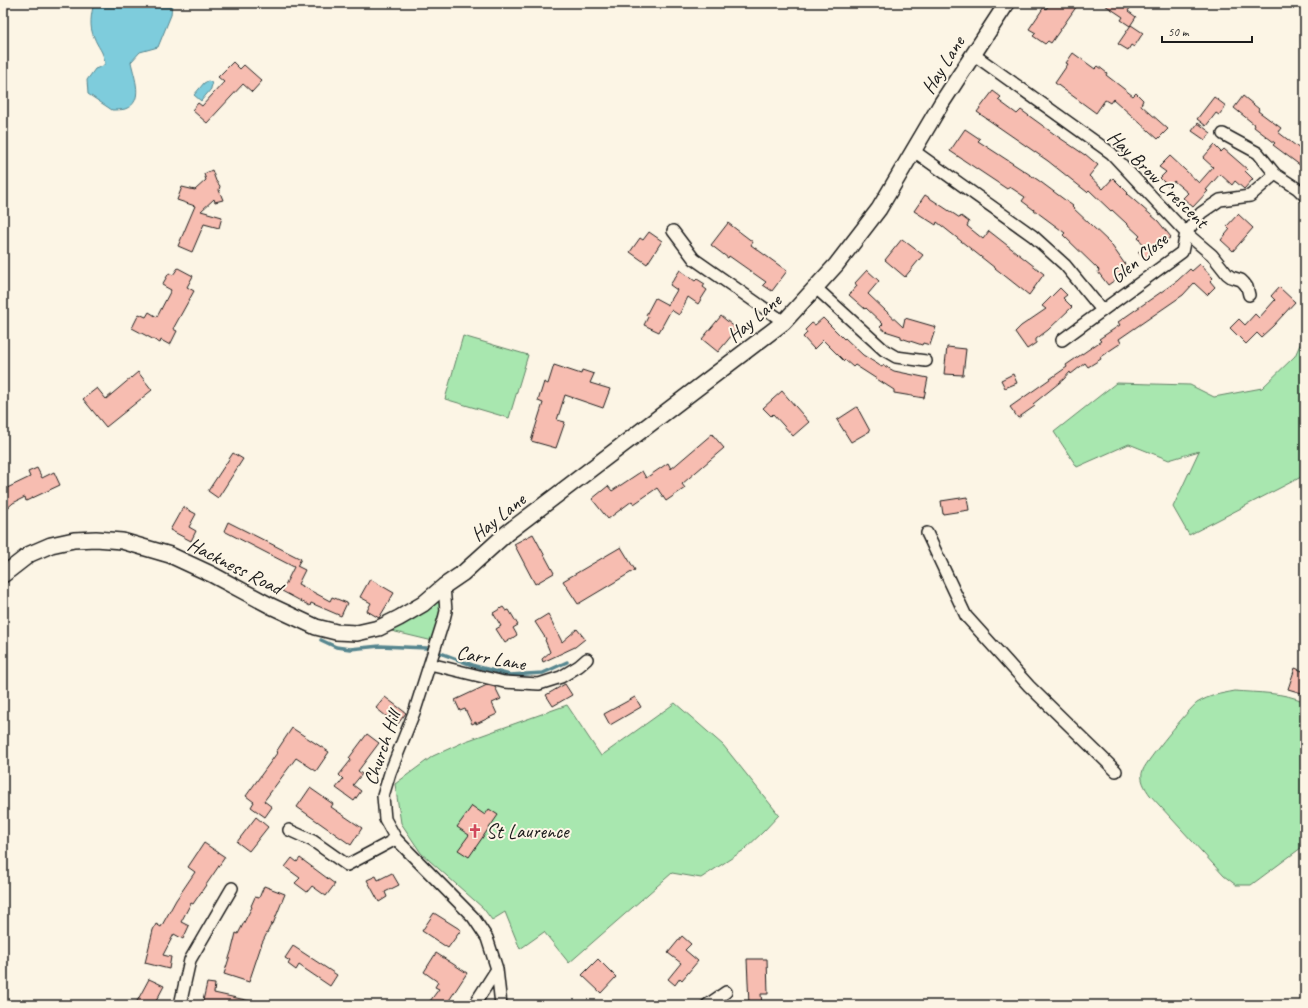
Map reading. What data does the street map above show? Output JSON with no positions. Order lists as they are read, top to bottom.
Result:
{
  "streets": {
    "street": [
      "Hay Lane",
      "Hay Brow Crescent",
      "Glen Close",
      "Hackness Road",
      "Carr Lane",
      "Church Hill"
    ]
  },
  "crossings": [
    ["Hay Lane", "Hay Brow Crescent"],
    ["Hay Lane", "Hackness Road"],
    ["Hay Lane", "Church Hill"],
    ["Hay Brow Crescent", "Glen Close"],
    ["Hackness Road", "Church Hill"],
    ["Carr Lane", "Church Hill"]
  ],
  "places": {
    "church": ["St Laurence"]
  },
  "scale_bar": "50 m"
}
